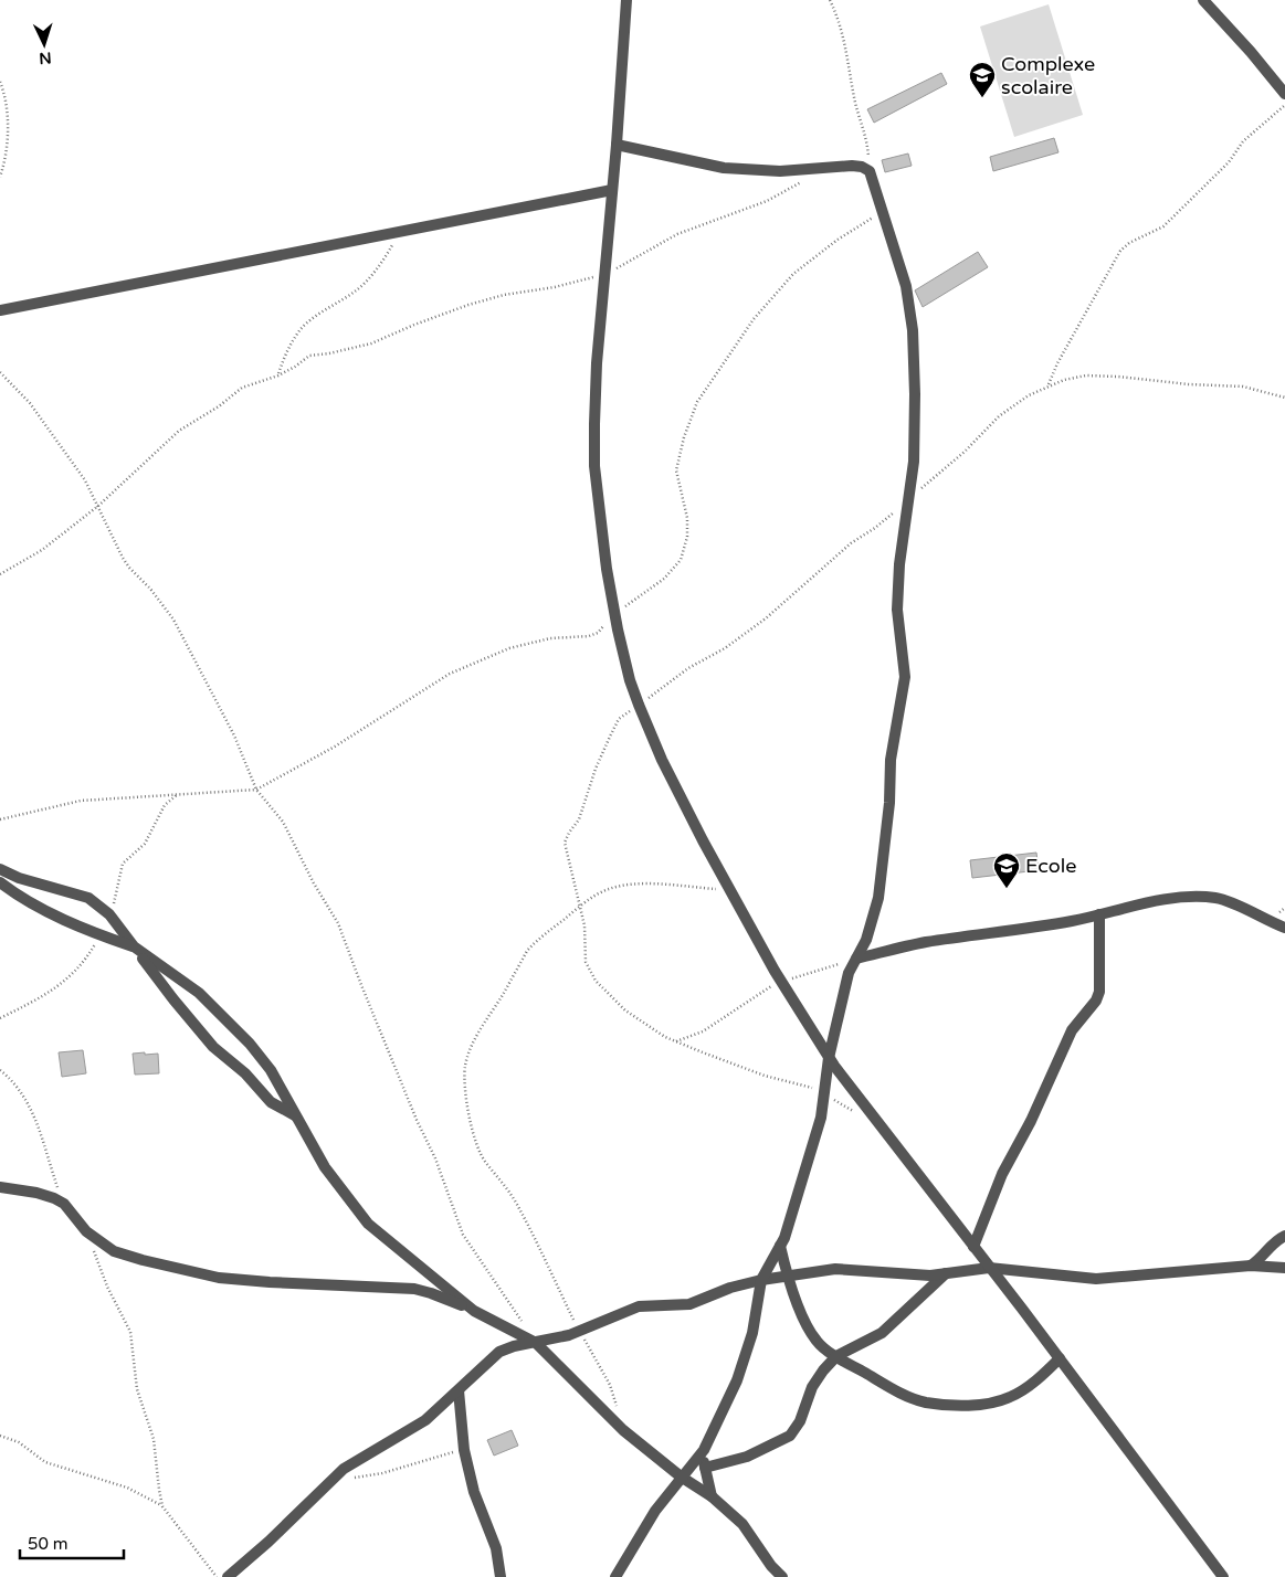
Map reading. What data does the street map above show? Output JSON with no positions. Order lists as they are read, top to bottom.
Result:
{
  "places": {
    "school or university": ["Complexe scolaire", "Ecole"]
  },
  "scale_bar": "50 m",
  "north": "bottom"
}
